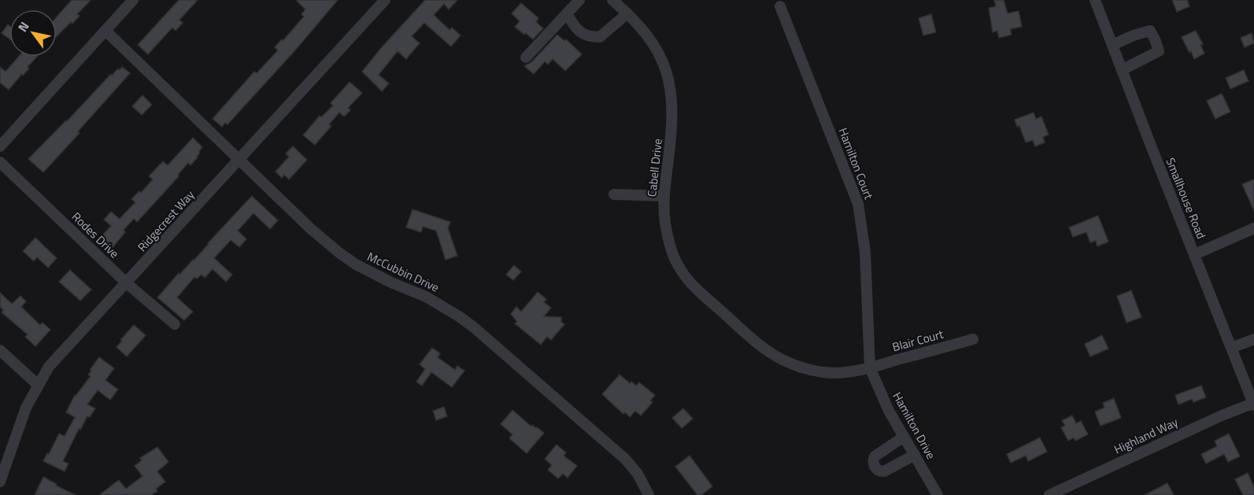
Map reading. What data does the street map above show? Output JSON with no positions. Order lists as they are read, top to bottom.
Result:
{
  "streets": {
    "street": [
      "Hamilton Court",
      "Cabell Drive",
      "Smallhouse Road",
      "Ridgecrest Way",
      "Rodes Drive",
      "McCubbin Drive",
      "Blair Court",
      "Hamilton Drive",
      "Highland Way"
    ]
  },
  "crossings": [
    ["Hamilton Court", "Cabell Drive"],
    ["Hamilton Court", "Blair Court"],
    ["Hamilton Court", "Hamilton Drive"],
    ["Cabell Drive", "Blair Court"],
    ["Cabell Drive", "Hamilton Drive"],
    ["Smallhouse Road", "Highland Way"],
    ["Ridgecrest Way", "Rodes Drive"],
    ["Ridgecrest Way", "McCubbin Drive"],
    ["Blair Court", "Hamilton Drive"]
  ],
  "north": "top left"
}
